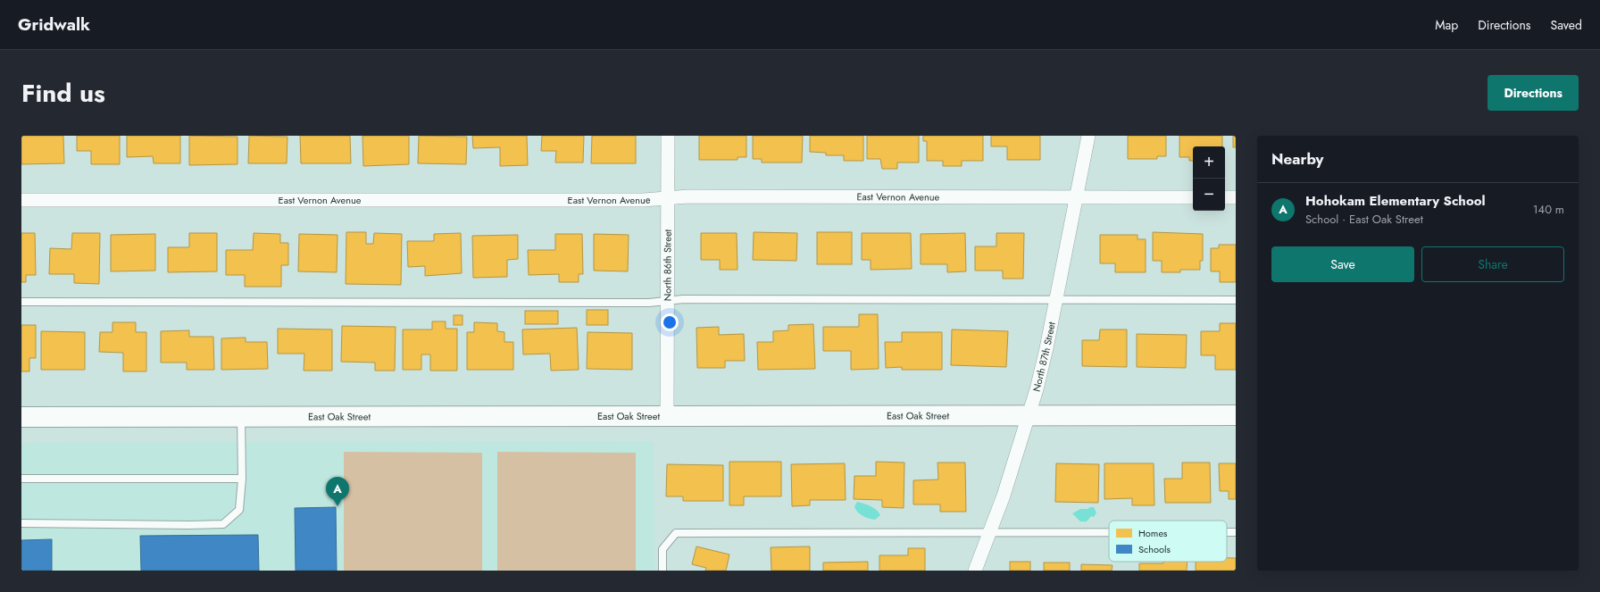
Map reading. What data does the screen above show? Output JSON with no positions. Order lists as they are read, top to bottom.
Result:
{
  "streets": {
    "street": [
      "East Vernon Avenue",
      "North 86th Street",
      "North 87th Street",
      "East Oak Street"
    ]
  },
  "crossings": [
    ["East Vernon Avenue", "North 86th Street"],
    ["East Vernon Avenue", "North 87th Street"],
    ["North 86th Street", "East Oak Street"],
    ["North 87th Street", "East Oak Street"]
  ],
  "legend": ["Homes", "Schools"],
  "page": {
    "header": "Gridwalk",
    "nav": ["Map", "Directions", "Saved"],
    "title": "Find us",
    "buttons": [
      "Directions",
      ["Save", "Share"]
    ],
    "heading": "Nearby",
    "map_buttons": ["+", "−"],
    "list": [
      {
        "mark": "A",
        "name": "Hohokam Elementary School",
        "note": "School · East Oak Street",
        "value": "140 m"
      }
    ],
    "pins": "A"
  }
}
